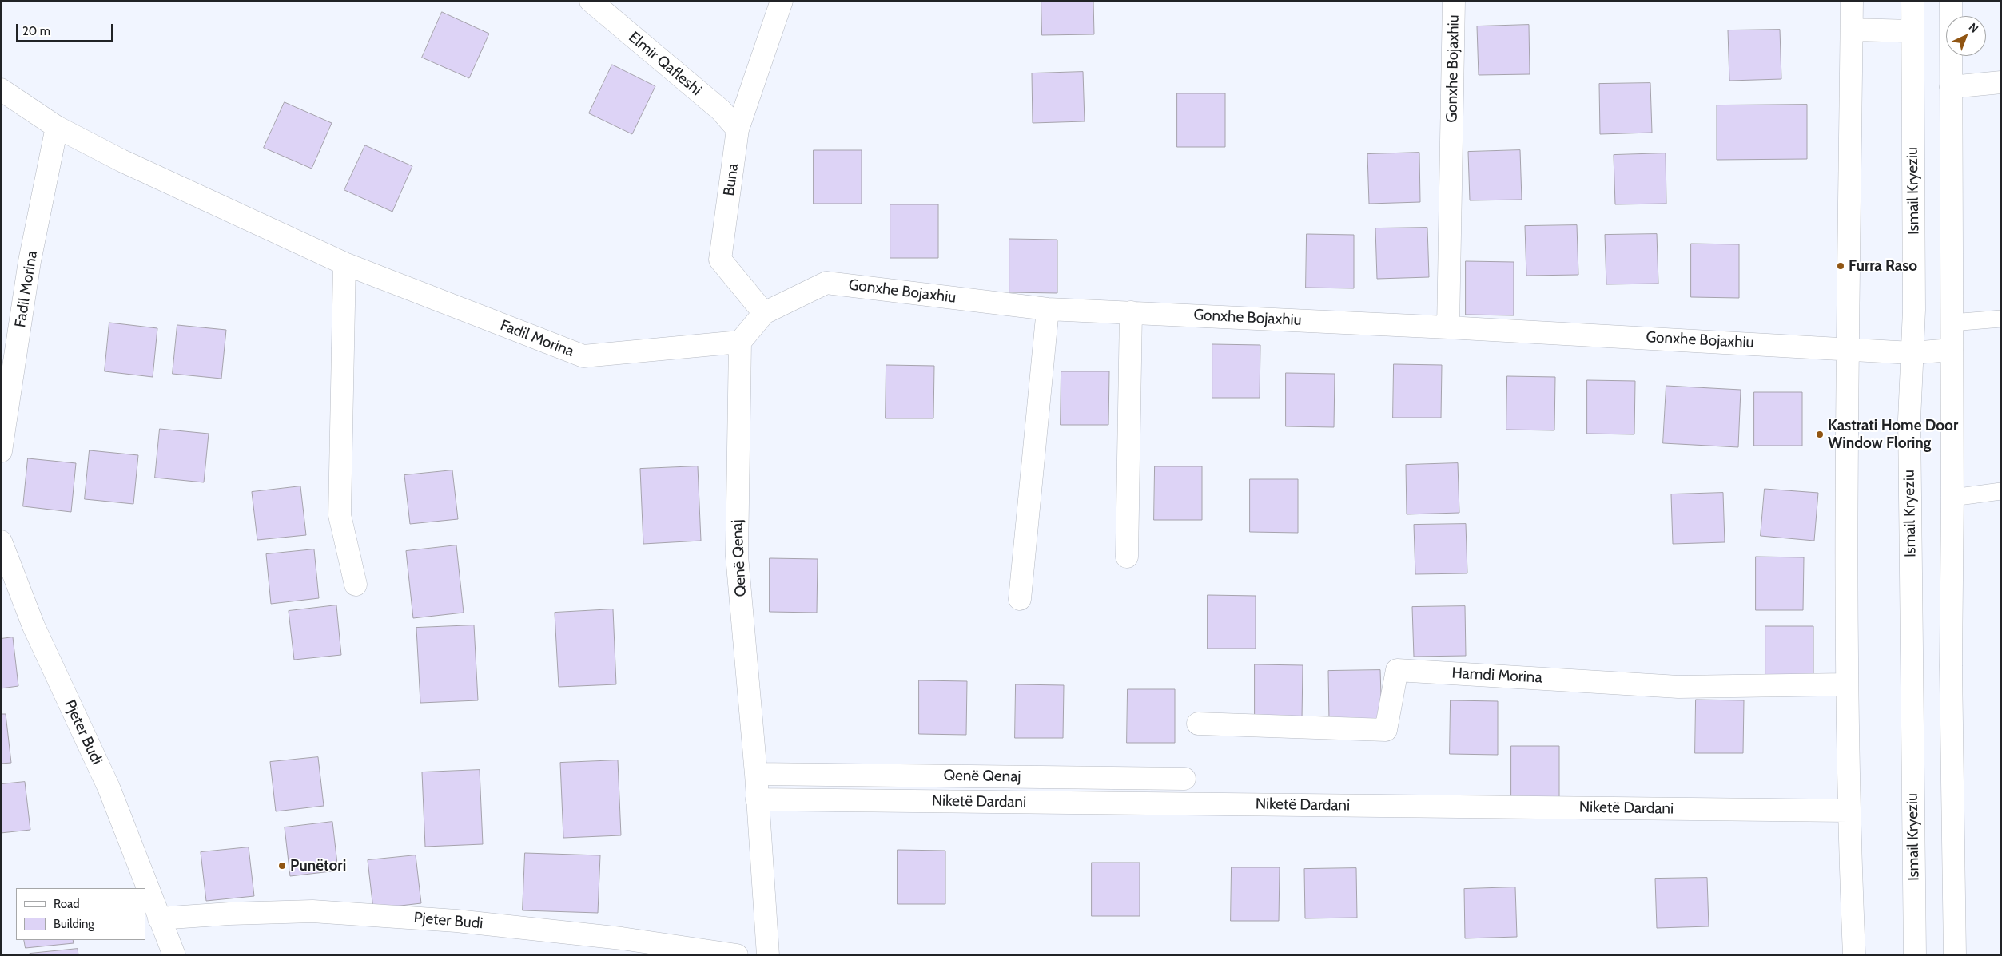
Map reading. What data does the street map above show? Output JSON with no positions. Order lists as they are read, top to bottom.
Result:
{
  "streets": {
    "street": [
      "Elmir Qafleshi",
      "Gonxhe Bojaxhiu",
      "Buna",
      "Ismail Kryeziu",
      "Fadil Morina",
      "Qenë Qenaj",
      "Hamdi Morina",
      "Pjeter Budi",
      "Niketë Dardani"
    ]
  },
  "crossings": [
    ["Elmir Qafleshi", "Buna"],
    ["Gonxhe Bojaxhiu", "Buna"],
    ["Gonxhe Bojaxhiu", "Ismail Kryeziu"],
    ["Fadil Morina", "Qenë Qenaj"],
    ["Qenë Qenaj", "Niketë Dardani"]
  ],
  "places": ["Furra Raso", "Kastrati Home Door Window Floring", "Punëtori"],
  "legend": ["Road", "Building"],
  "scale_bar": "20 m",
  "north": "top right"
}
